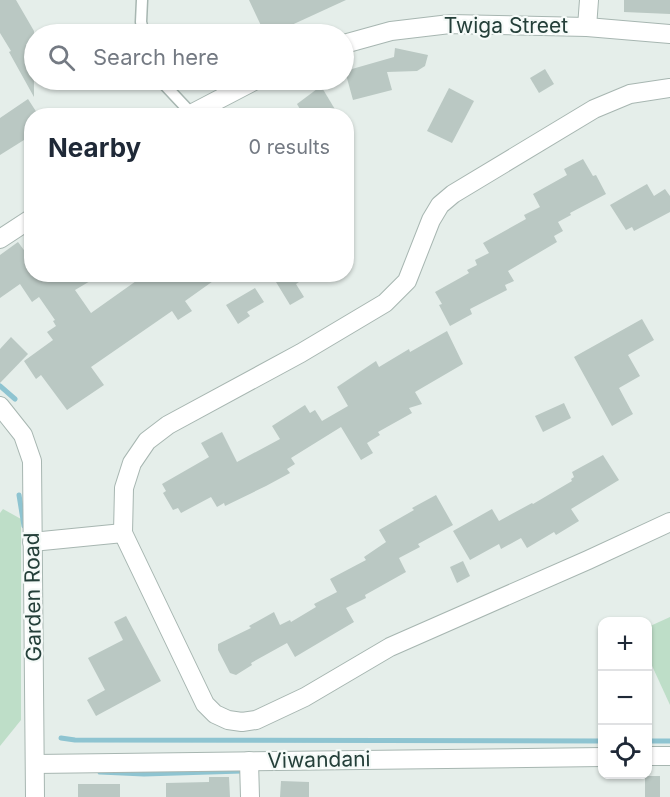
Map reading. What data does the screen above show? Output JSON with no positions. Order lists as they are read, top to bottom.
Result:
{
  "streets": {
    "street": ["Twiga Street", "Garden Road", "Viwandani"]
  },
  "crossings": [
    ["Garden Road", "Viwandani"]
  ],
  "page": {
    "search": "Search here",
    "heading": ["Nearby", "0 results"],
    "map_buttons": ["+", "−"]
  }
}
